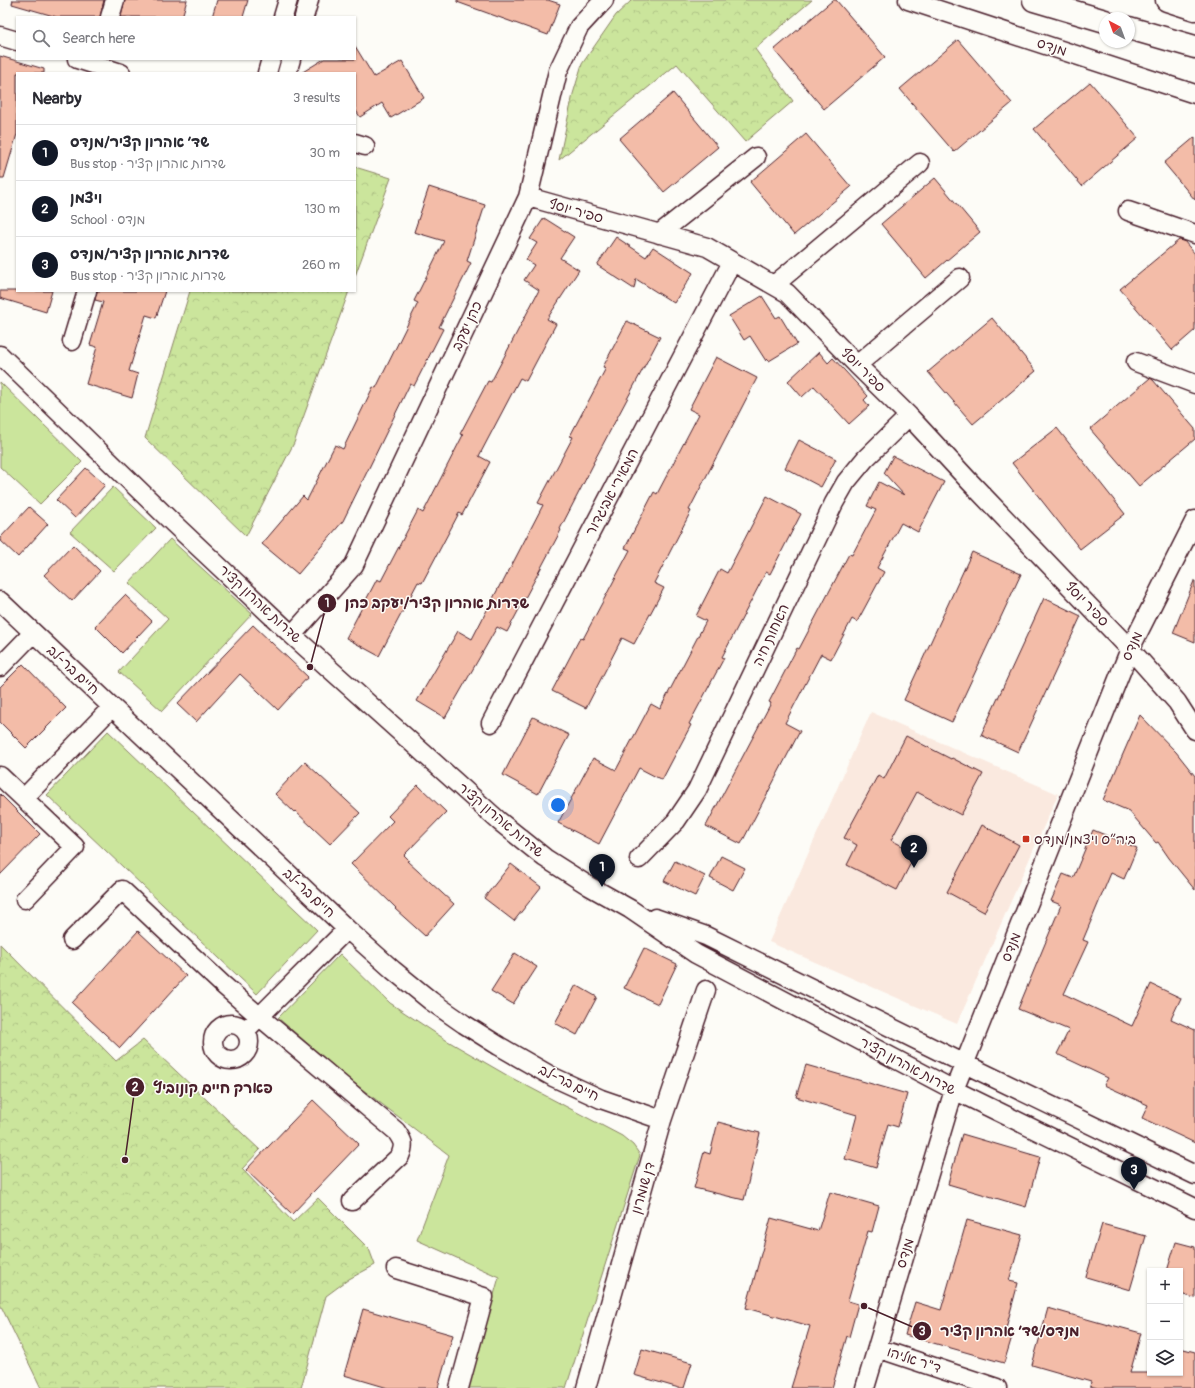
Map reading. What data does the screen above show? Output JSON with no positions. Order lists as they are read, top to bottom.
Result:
{
  "streets": {
    "street": [
      "מנדס",
      "ספיר יוסף",
      "כהן יעקב",
      "המאירי אביגדור",
      "שדרות אהרון קציר",
      "האחות חיה",
      "חיים בר-לב",
      "דן שומרון",
      "ד\"ר אליהו"
    ]
  },
  "crossings": [
    ["מנדס", "ספיר יוסף"],
    ["מנדס", "שדרות אהרון קציר"],
    ["מנדס", "ד\"ר אליהו"],
    ["ספיר יוסף", "כהן יעקב"],
    ["ספיר יוסף", "המאירי אביגדור"],
    ["ספיר יוסף", "האחות חיה"],
    ["כהן יעקב", "שדרות אהרון קציר"],
    ["חיים בר-לב", "דן שומרון"]
  ],
  "places": {
    "other": ["שדרות אהרון קציר/יעקב כהן", "פארק חיים קונוביץ", "מנדס/שד׳ אהרון קציר"],
    "transit": ["ביה״ס ויצמן/מנדס"]
  },
  "north": "top left",
  "page": {
    "search": "Search here",
    "heading": ["Nearby", "3 results"],
    "list": [
      {
        "mark": "1",
        "name": "שד׳ אהרון קציר/מנדס",
        "note": "Bus stop · שדרות אהרון קציר",
        "value": "30 m"
      },
      {
        "mark": "2",
        "name": "ויצמן",
        "note": "School · מנדס",
        "value": "130 m"
      },
      {
        "mark": "3",
        "name": "שדרות אהרון קציר/מנדס",
        "note": "Bus stop · שדרות אהרון קציר",
        "value": "260 m"
      }
    ],
    "pins": ["2", "1", "3"],
    "map_buttons": ["+", "−"]
  }
}
